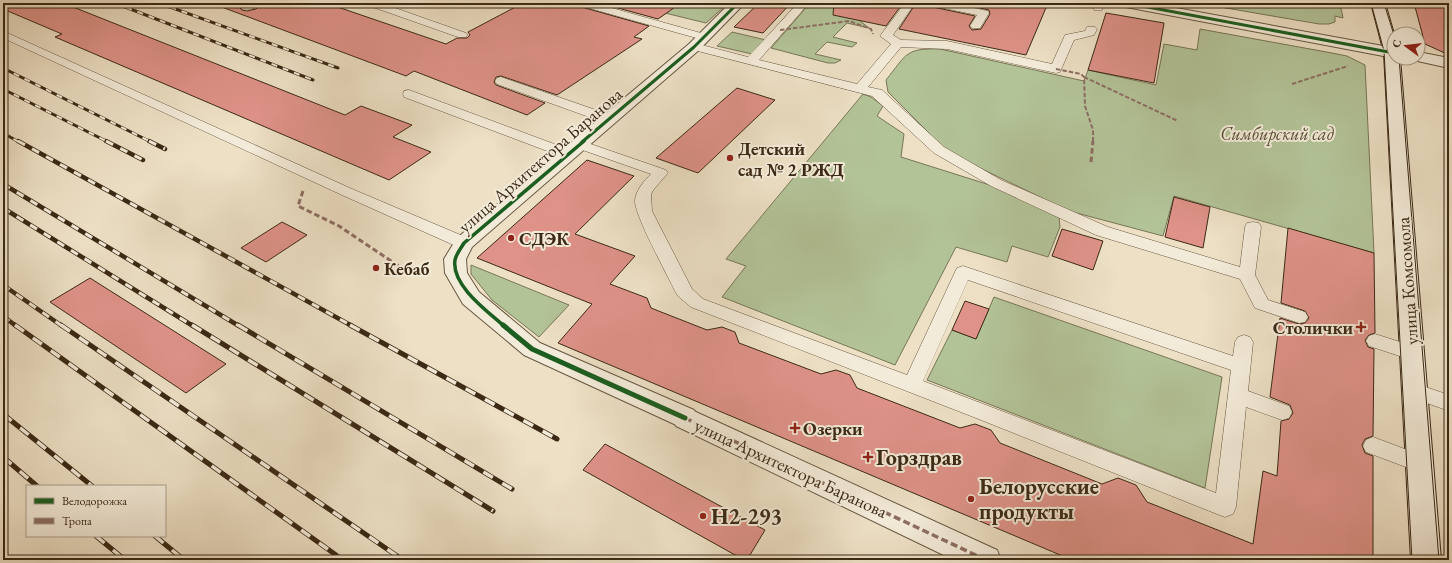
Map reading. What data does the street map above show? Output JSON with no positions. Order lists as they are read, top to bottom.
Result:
{
  "streets": {
    "street": ["улица Архитектора Баранова", "улица Комсомола"]
  },
  "parks": ["Симбирский сад"],
  "places": {
    "other": [
      "Детский сад № 2 РЖД",
      "СДЭК",
      "Кебаб",
      "Белорусские продукты",
      "H2-293"
    ],
    "health": ["Столички", "Озерки", "Горздрав"]
  },
  "legend": ["Велодорожка", "Тропа"],
  "north": "left"
}
